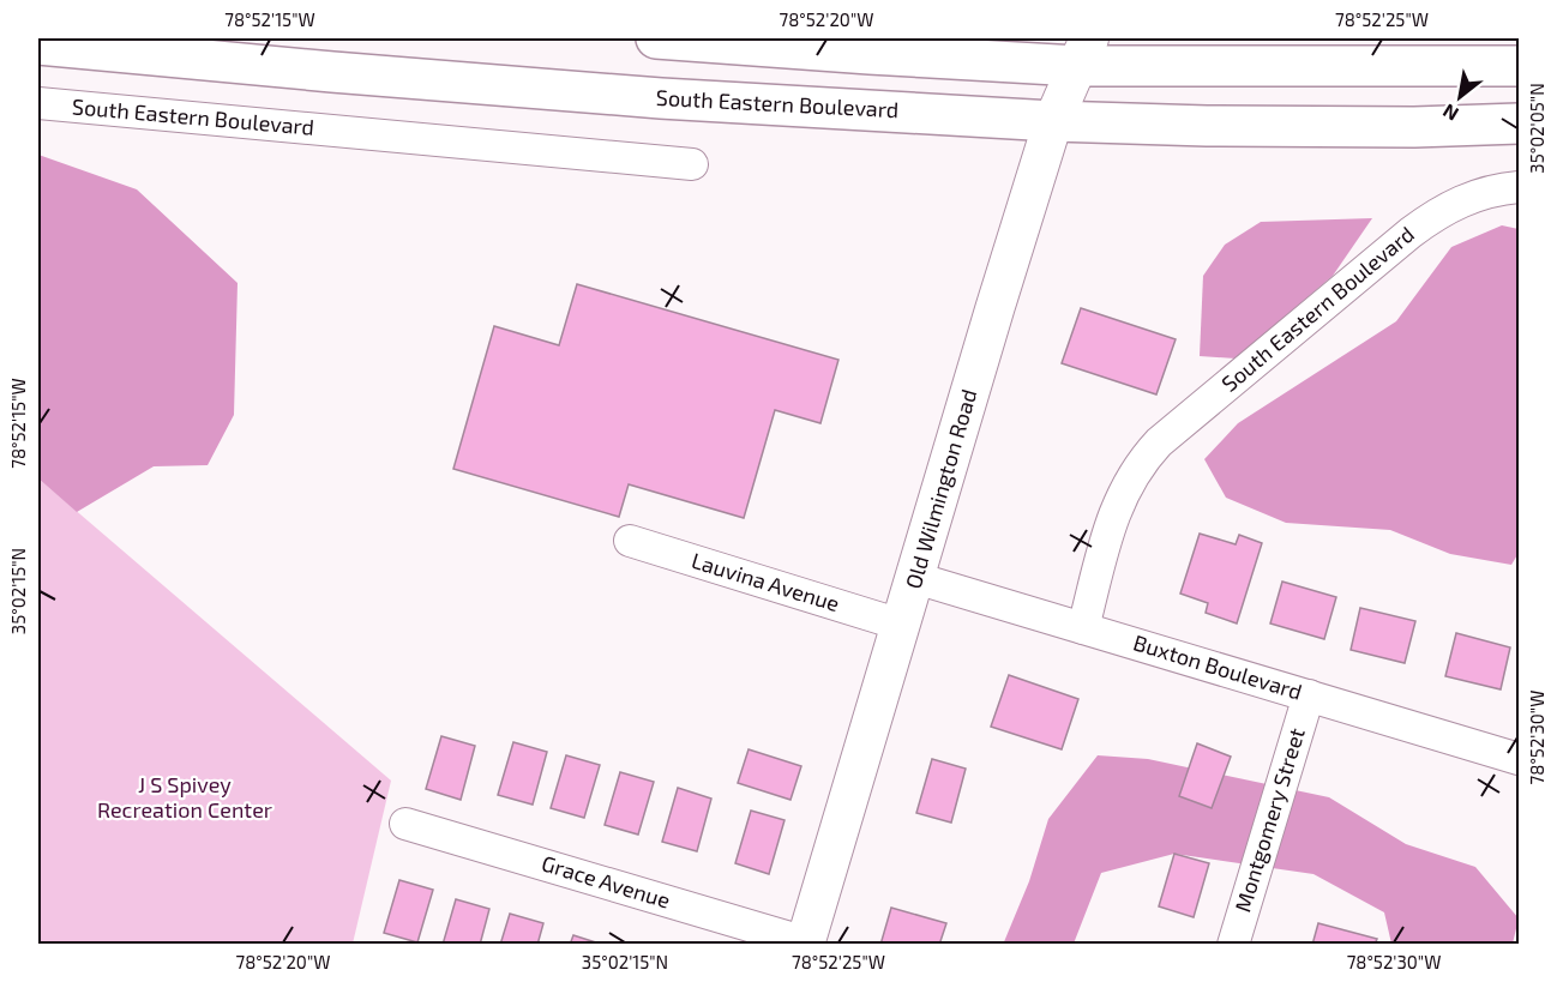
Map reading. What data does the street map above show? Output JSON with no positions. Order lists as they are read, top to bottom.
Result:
{
  "streets": {
    "highway": ["South Eastern Boulevard"],
    "main road": ["Old Wilmington Road"],
    "street": [
      "Lauvina Avenue",
      "Buxton Boulevard",
      "Montgomery Street",
      "Grace Avenue"
    ]
  },
  "crossings": [
    ["South Eastern Boulevard", "Old Wilmington Road"],
    ["South Eastern Boulevard", "Buxton Boulevard"],
    ["Old Wilmington Road", "Lauvina Avenue"],
    ["Old Wilmington Road", "Buxton Boulevard"],
    ["Old Wilmington Road", "Grace Avenue"],
    ["Buxton Boulevard", "Montgomery Street"]
  ],
  "parks": ["J S Spivey Recreation Center"],
  "north": "bottom left",
  "coordinates": [
    "78°52'15\"W",
    "78°52'20\"W",
    "78°52'25\"W",
    "35°02'05\"N",
    "35°02'15\"N",
    "78°52'30\"W"
  ]
}
